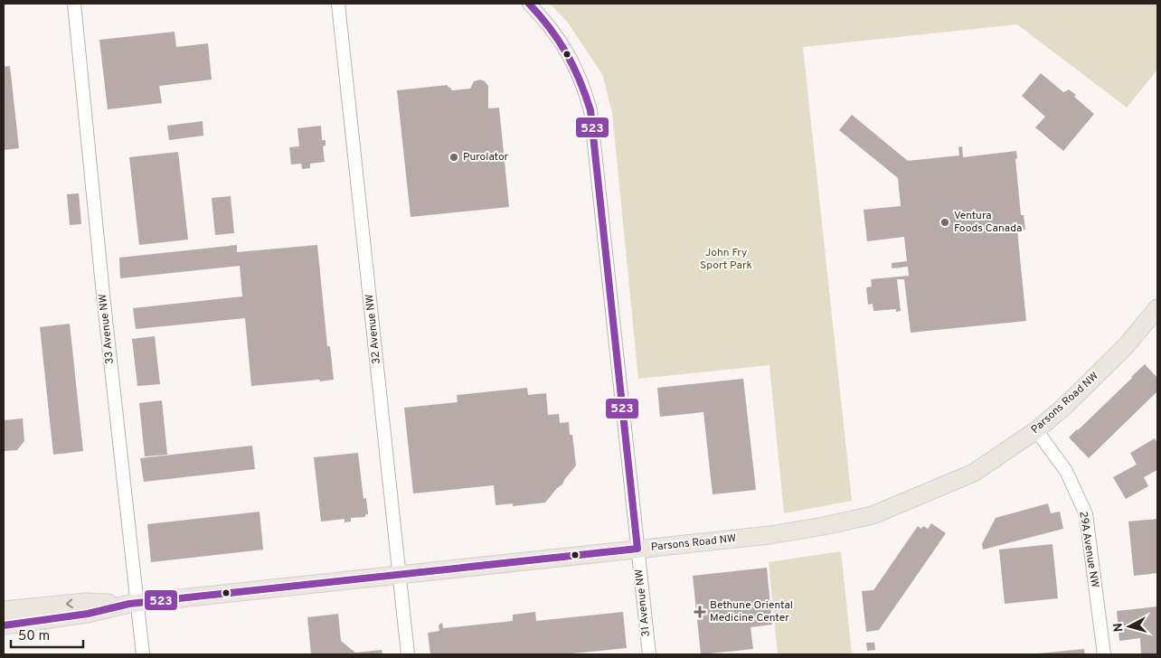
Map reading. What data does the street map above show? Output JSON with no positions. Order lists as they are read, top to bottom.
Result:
{
  "streets": {
    "main road": ["Parsons Road NW"],
    "street": [
      "33 Avenue NW",
      "32 Avenue NW",
      "29A Avenue NW",
      "31 Avenue NW"
    ]
  },
  "crossings": [
    ["33 Avenue NW", "Parsons Road NW"],
    ["32 Avenue NW", "Parsons Road NW"],
    ["Parsons Road NW", "29A Avenue NW"],
    ["Parsons Road NW", "31 Avenue NW"]
  ],
  "parks": ["John Fry Sport Park"],
  "places": {
    "other": ["Purolator", "Ventura Foods Canada"],
    "health": ["Bethune Oriental Medicine Center"]
  },
  "lines": ["transit line 523"],
  "scale_bar": "50 m",
  "north": "left"
}
